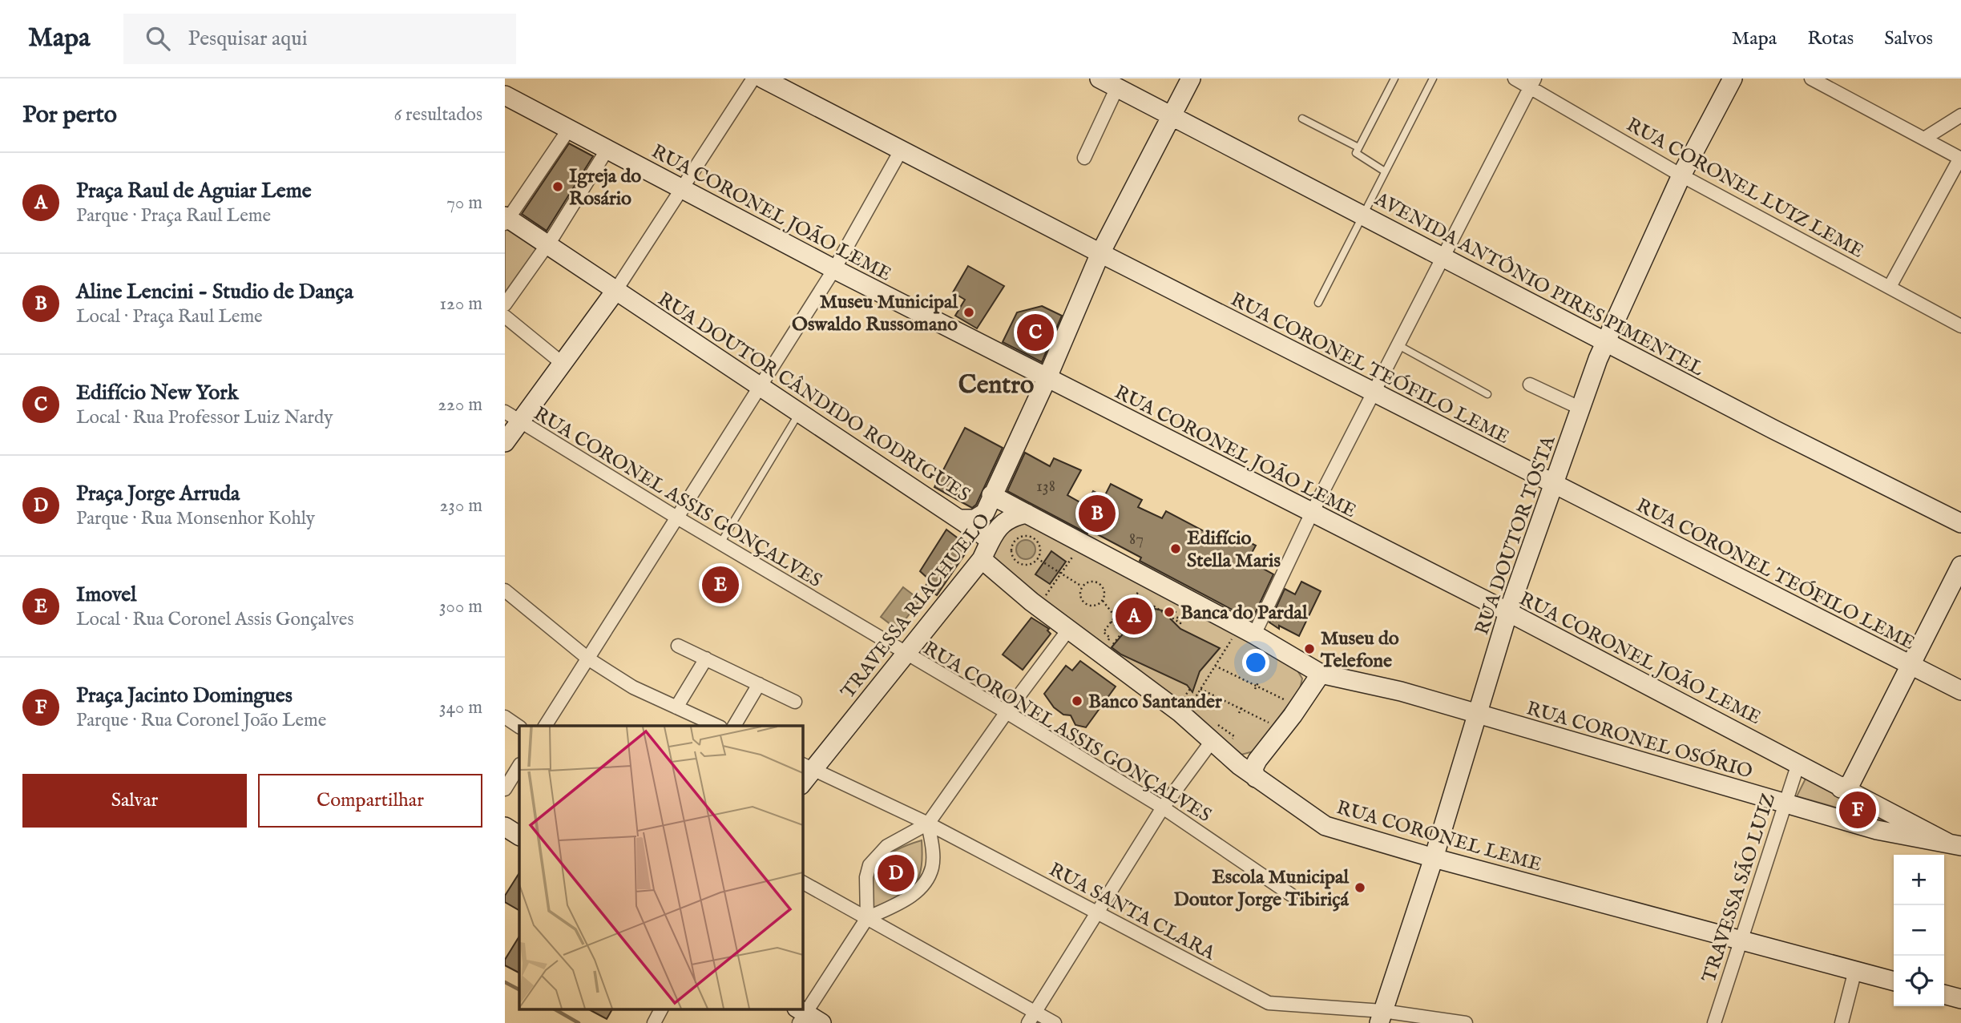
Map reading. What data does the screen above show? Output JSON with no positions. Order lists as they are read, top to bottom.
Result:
{
  "streets": {
    "street": [
      "RUA CORONEL LUIZ LEME",
      "RUA CORONEL JOÃO LEME",
      "AVENIDA ANTÔNIO PIRES PIMENTEL",
      "RUA CORONEL TEÓFILO LEME",
      "RUA DOUTOR CÂNDIDO RODRIGUES",
      "RUA CORONEL ASSIS GONÇALVES",
      "RUA DOUTOR TOSTA",
      "TRAVESSA RIACHUELO",
      "RUA CORONEL OSÓRIO",
      "RUA CORONEL LEME",
      "TRAVESSA SÃO LUIZ",
      "RUA SANTA CLARA"
    ]
  },
  "crossings": [
    ["RUA CORONEL LUIZ LEME", "RUA DOUTOR TOSTA"],
    ["RUA CORONEL JOÃO LEME", "RUA DOUTOR TOSTA"],
    ["RUA CORONEL JOÃO LEME", "RUA CORONEL OSÓRIO"],
    ["RUA CORONEL JOÃO LEME", "TRAVESSA SÃO LUIZ"],
    ["AVENIDA ANTÔNIO PIRES PIMENTEL", "RUA DOUTOR TOSTA"],
    ["RUA CORONEL TEÓFILO LEME", "RUA DOUTOR TOSTA"],
    ["RUA DOUTOR CÂNDIDO RODRIGUES", "TRAVESSA RIACHUELO"],
    ["RUA CORONEL ASSIS GONÇALVES", "TRAVESSA RIACHUELO"],
    ["RUA DOUTOR TOSTA", "RUA CORONEL OSÓRIO"],
    ["RUA DOUTOR TOSTA", "RUA CORONEL LEME"],
    ["RUA DOUTOR TOSTA", "RUA SANTA CLARA"],
    ["TRAVESSA RIACHUELO", "RUA CORONEL OSÓRIO"],
    ["TRAVESSA RIACHUELO", "RUA SANTA CLARA"],
    ["RUA CORONEL OSÓRIO", "TRAVESSA SÃO LUIZ"],
    ["RUA CORONEL LEME", "TRAVESSA SÃO LUIZ"]
  ],
  "districts": ["Centro"],
  "places": [
    "Igreja do Rosário",
    "Museu Municipal Oswaldo Russomano",
    "Edifício Stella Maris",
    "Banca do Pardal",
    "Museu do Telefone",
    "Banco Santander",
    "Escola Municipal Doutor Jorge Tibiriçá"
  ],
  "house_numbers": ["138", "87"],
  "page": {
    "header": "Mapa",
    "search": "Pesquisar aqui",
    "nav": ["Mapa", "Rotas", "Salvos"],
    "heading": ["Por perto", "6 resultados"],
    "list": [
      {
        "mark": "A",
        "name": "Praça Raul de Aguiar Leme",
        "note": "Parque · Praça Raul Leme",
        "value": "70 m"
      },
      {
        "mark": "B",
        "name": "Aline Lencini - Studio de Dança",
        "note": "Local · Praça Raul Leme",
        "value": "120 m"
      },
      {
        "mark": "C",
        "name": "Edifício New York",
        "note": "Local · Rua Professor Luiz Nardy",
        "value": "220 m"
      },
      {
        "mark": "D",
        "name": "Praça Jorge Arruda",
        "note": "Parque · Rua Monsenhor Kohly",
        "value": "230 m"
      },
      {
        "mark": "E",
        "name": "Imovel",
        "note": "Local · Rua Coronel Assis Gonçalves",
        "value": "300 m"
      },
      {
        "mark": "F",
        "name": "Praça Jacinto Domingues",
        "note": "Parque · Rua Coronel João Leme",
        "value": "340 m"
      }
    ],
    "pins": [
      "C",
      "B",
      "E",
      "A",
      "F",
      "D"
    ],
    "buttons": ["Salvar", "Compartilhar"],
    "map_buttons": ["+", "−"]
  }
}
